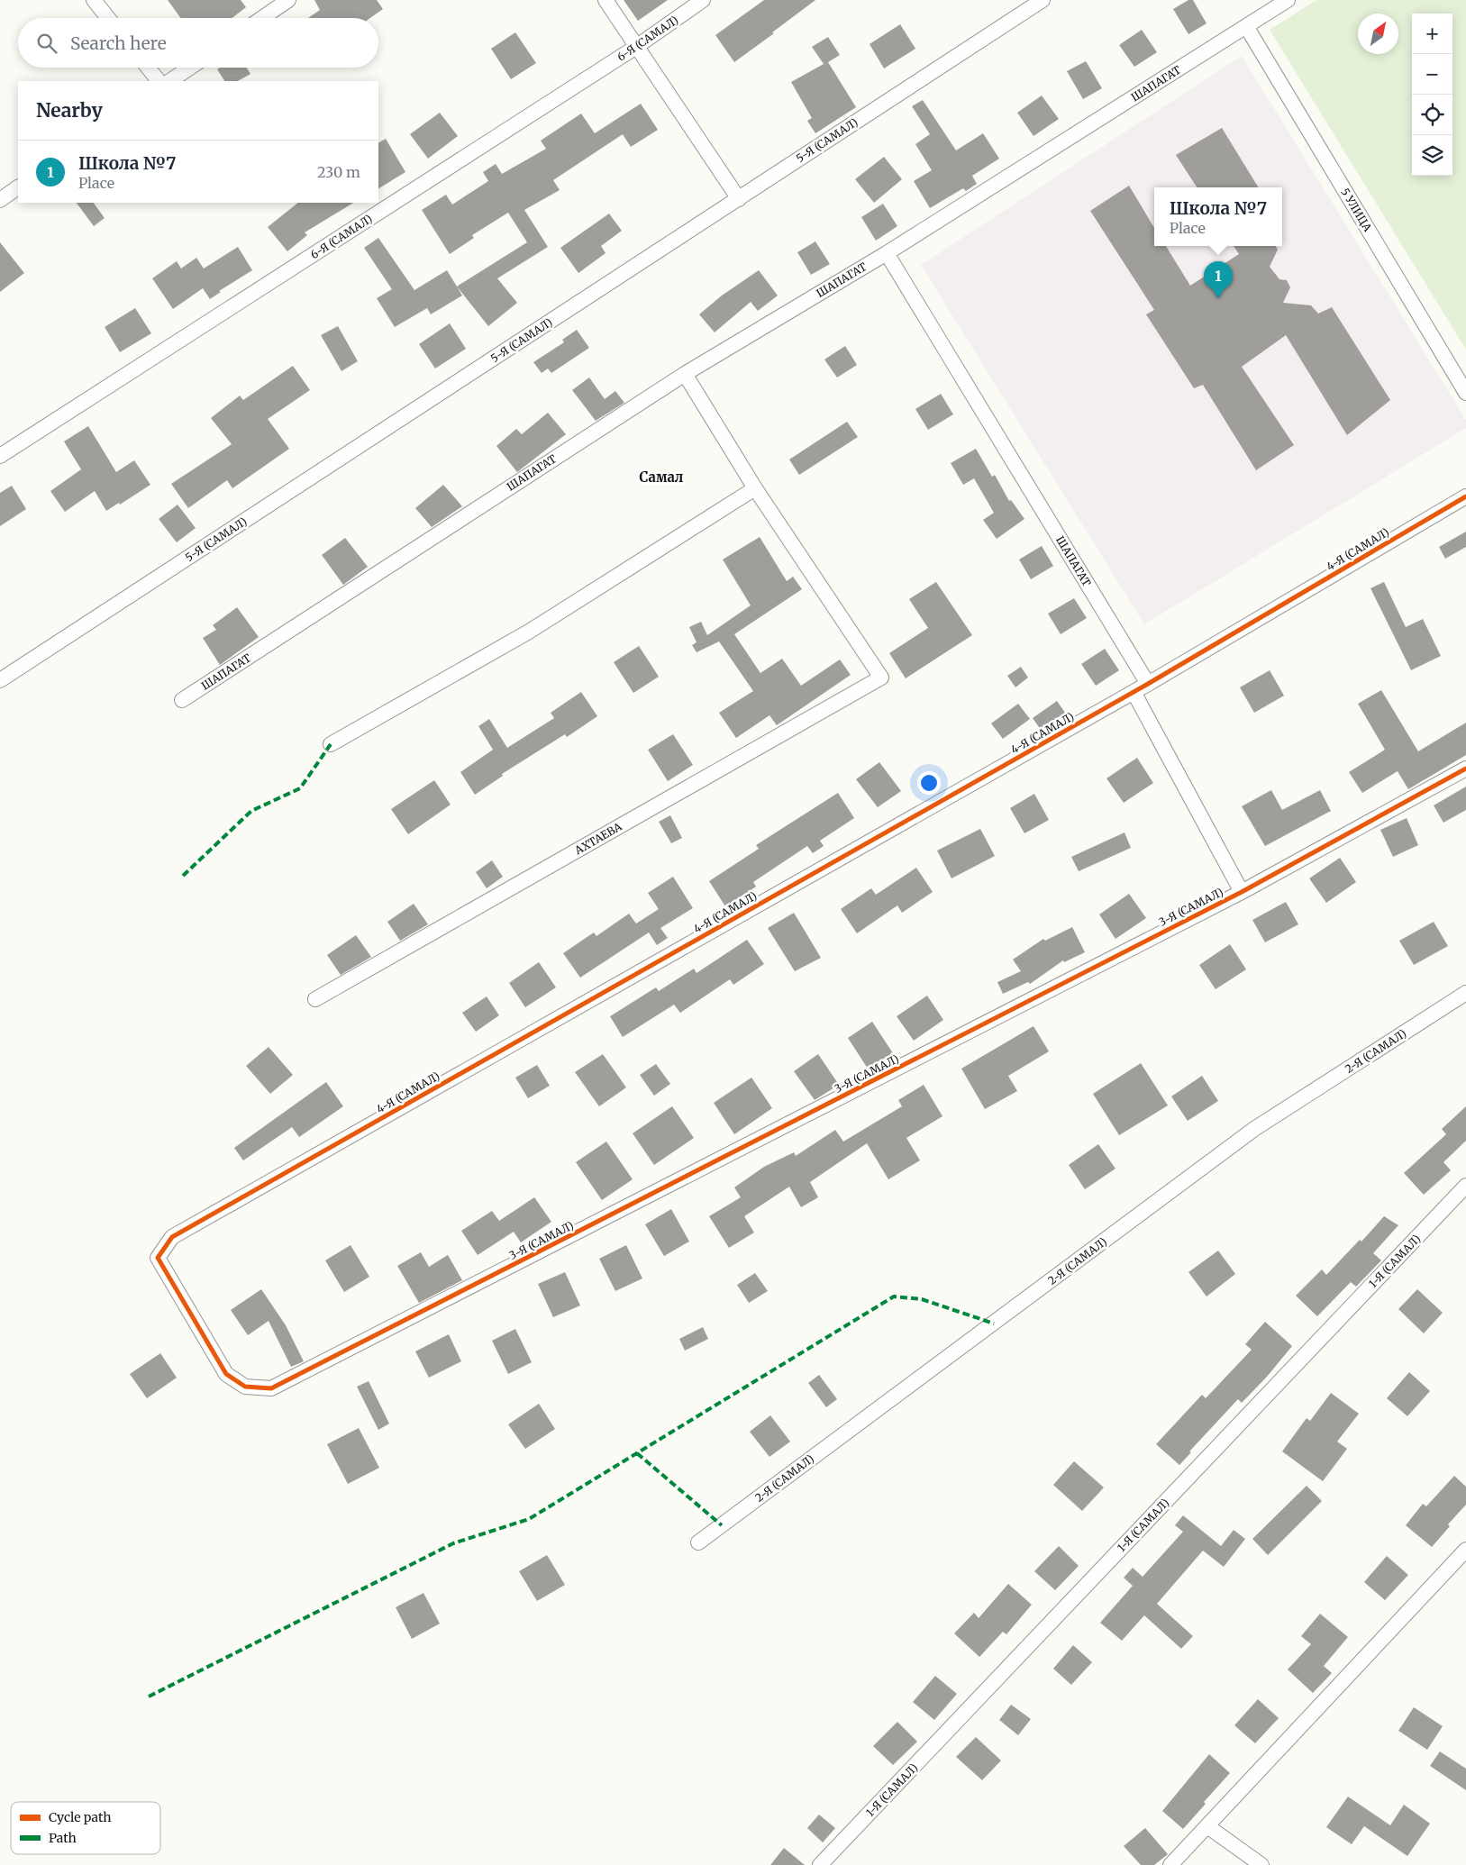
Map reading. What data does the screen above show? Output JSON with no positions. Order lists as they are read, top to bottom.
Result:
{
  "streets": {
    "street": [
      "6-Я (САМАЛ)",
      "ШАПАГАТ",
      "5-Я (САМАЛ)",
      "5 УЛИЦА",
      "4-Я (САМАЛ)",
      "АХТАЕВА",
      "3-Я (САМАЛ)",
      "2-Я (САМАЛ)",
      "1-Я (САМАЛ)"
    ]
  },
  "crossings": [
    ["ШАПАГАТ", "5 УЛИЦА"],
    ["ШАПАГАТ", "4-Я (САМАЛ)"],
    ["4-Я (САМАЛ)", "3-Я (САМАЛ)"]
  ],
  "districts": ["Самал"],
  "legend": ["Cycle path", "Path"],
  "north": "top right",
  "page": {
    "map_buttons": ["+", "−"],
    "search": "Search here",
    "heading": "Nearby",
    "list": [
      {
        "mark": "1",
        "name": "Школа №7",
        "note": "Place",
        "value": "230 m"
      }
    ],
    "popup": ["Школа №7", "Place"],
    "pins": "1"
  }
}
